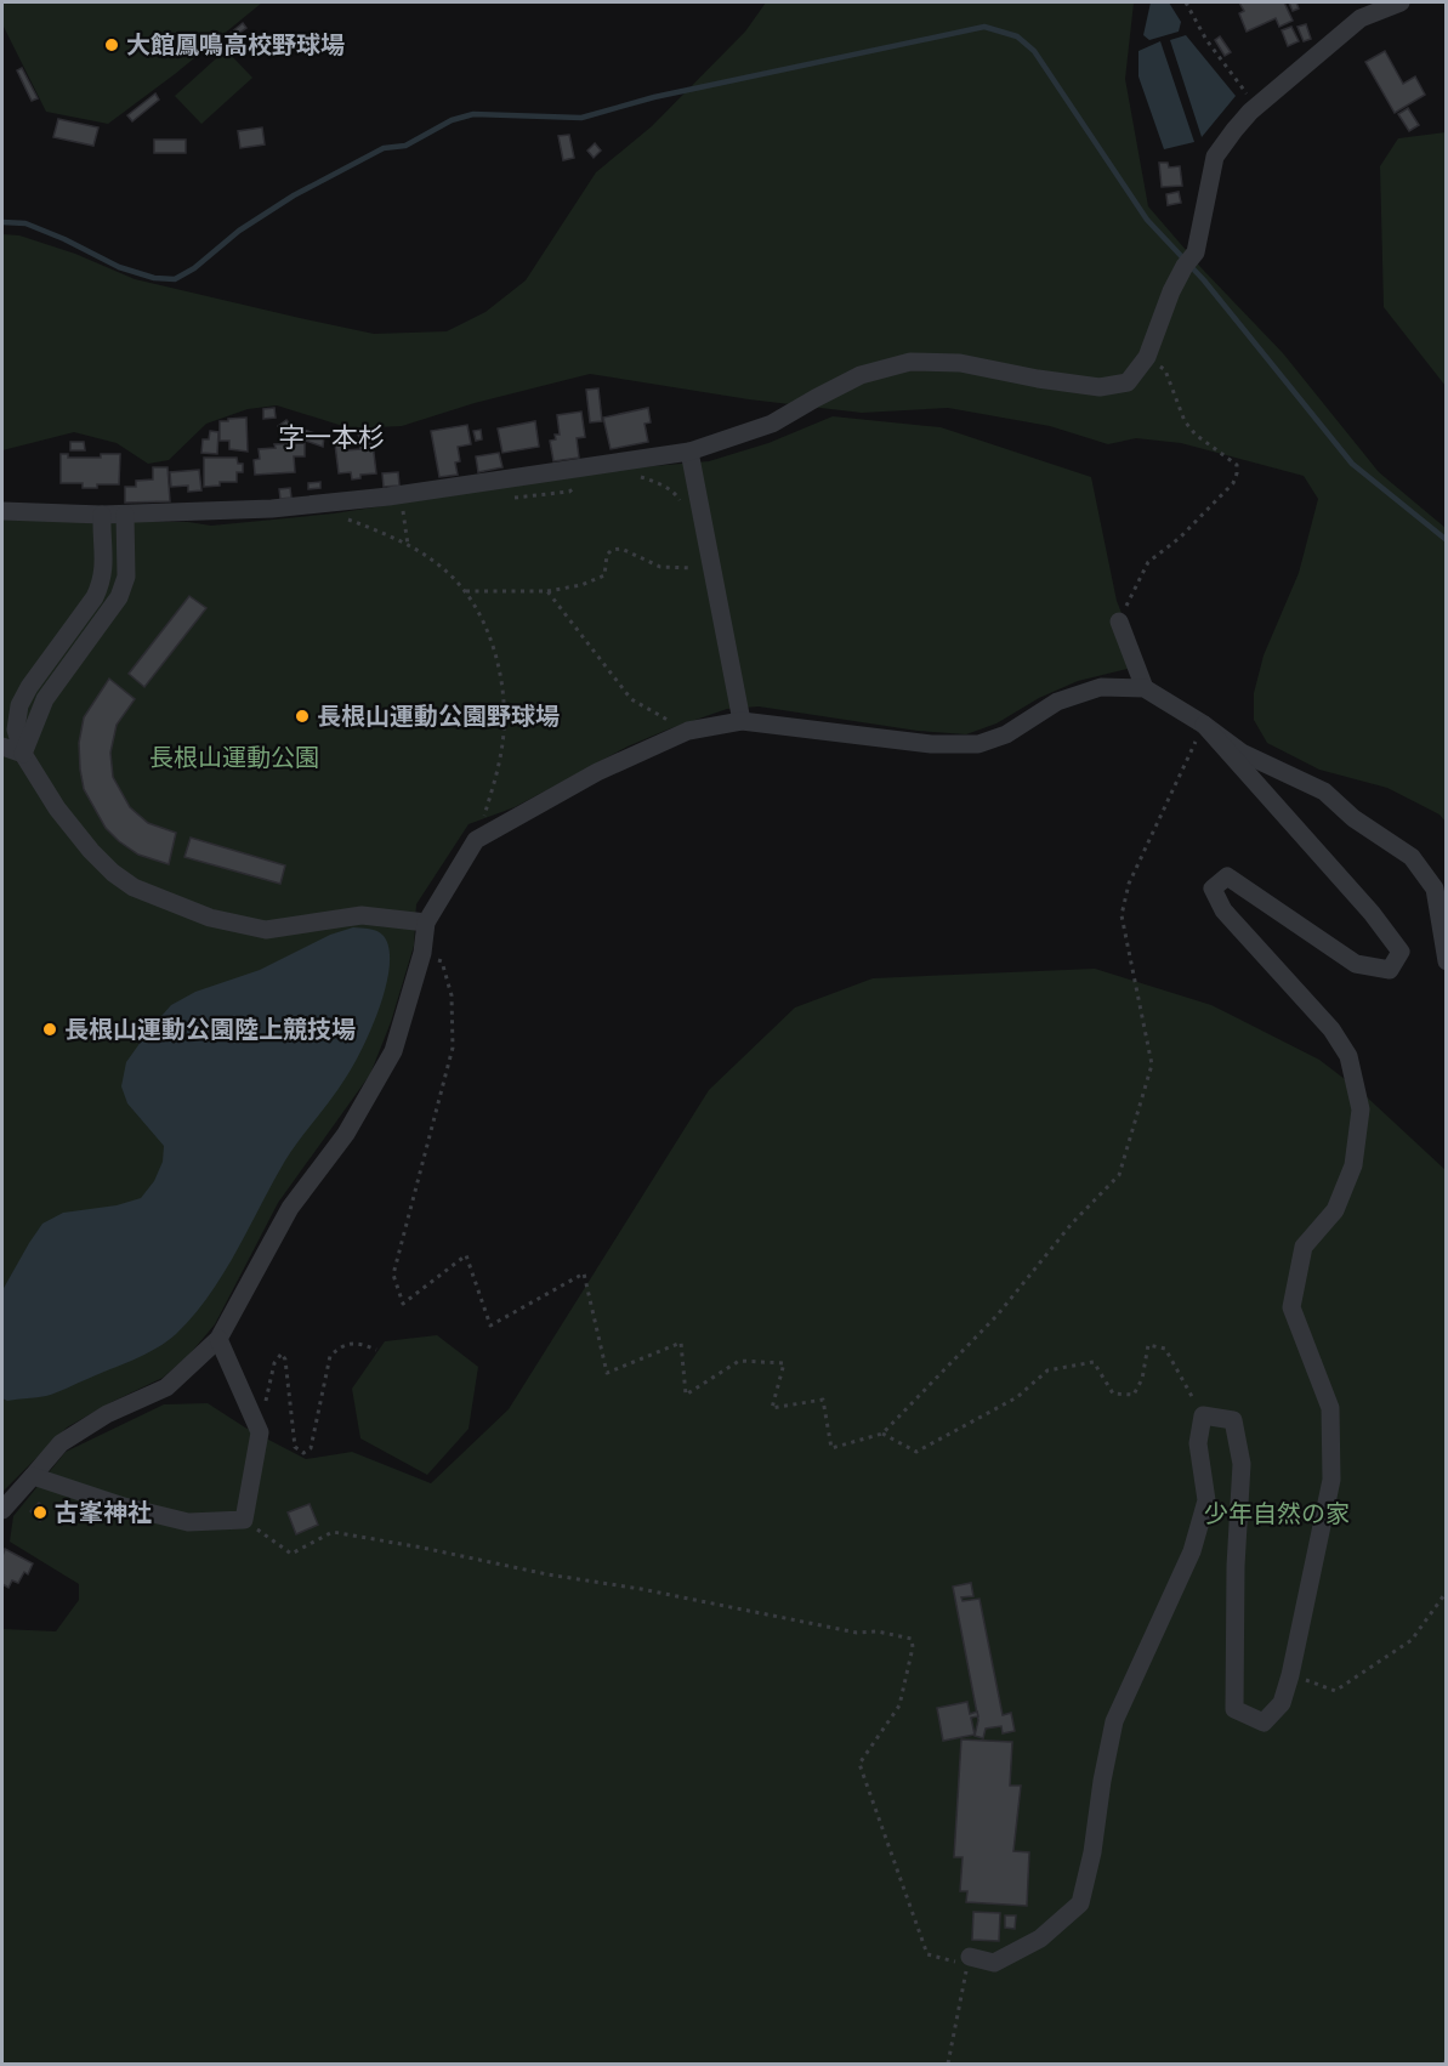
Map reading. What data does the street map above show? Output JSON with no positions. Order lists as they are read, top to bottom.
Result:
{
  "districts": ["字一本杉"],
  "parks": ["長根山運動公園", "少年自然の家"],
  "places": [
    "大館鳳鳴高校野球場",
    "長根山運動公園野球場",
    "長根山運動公園陸上競技場",
    "古峯神社"
  ]
}
